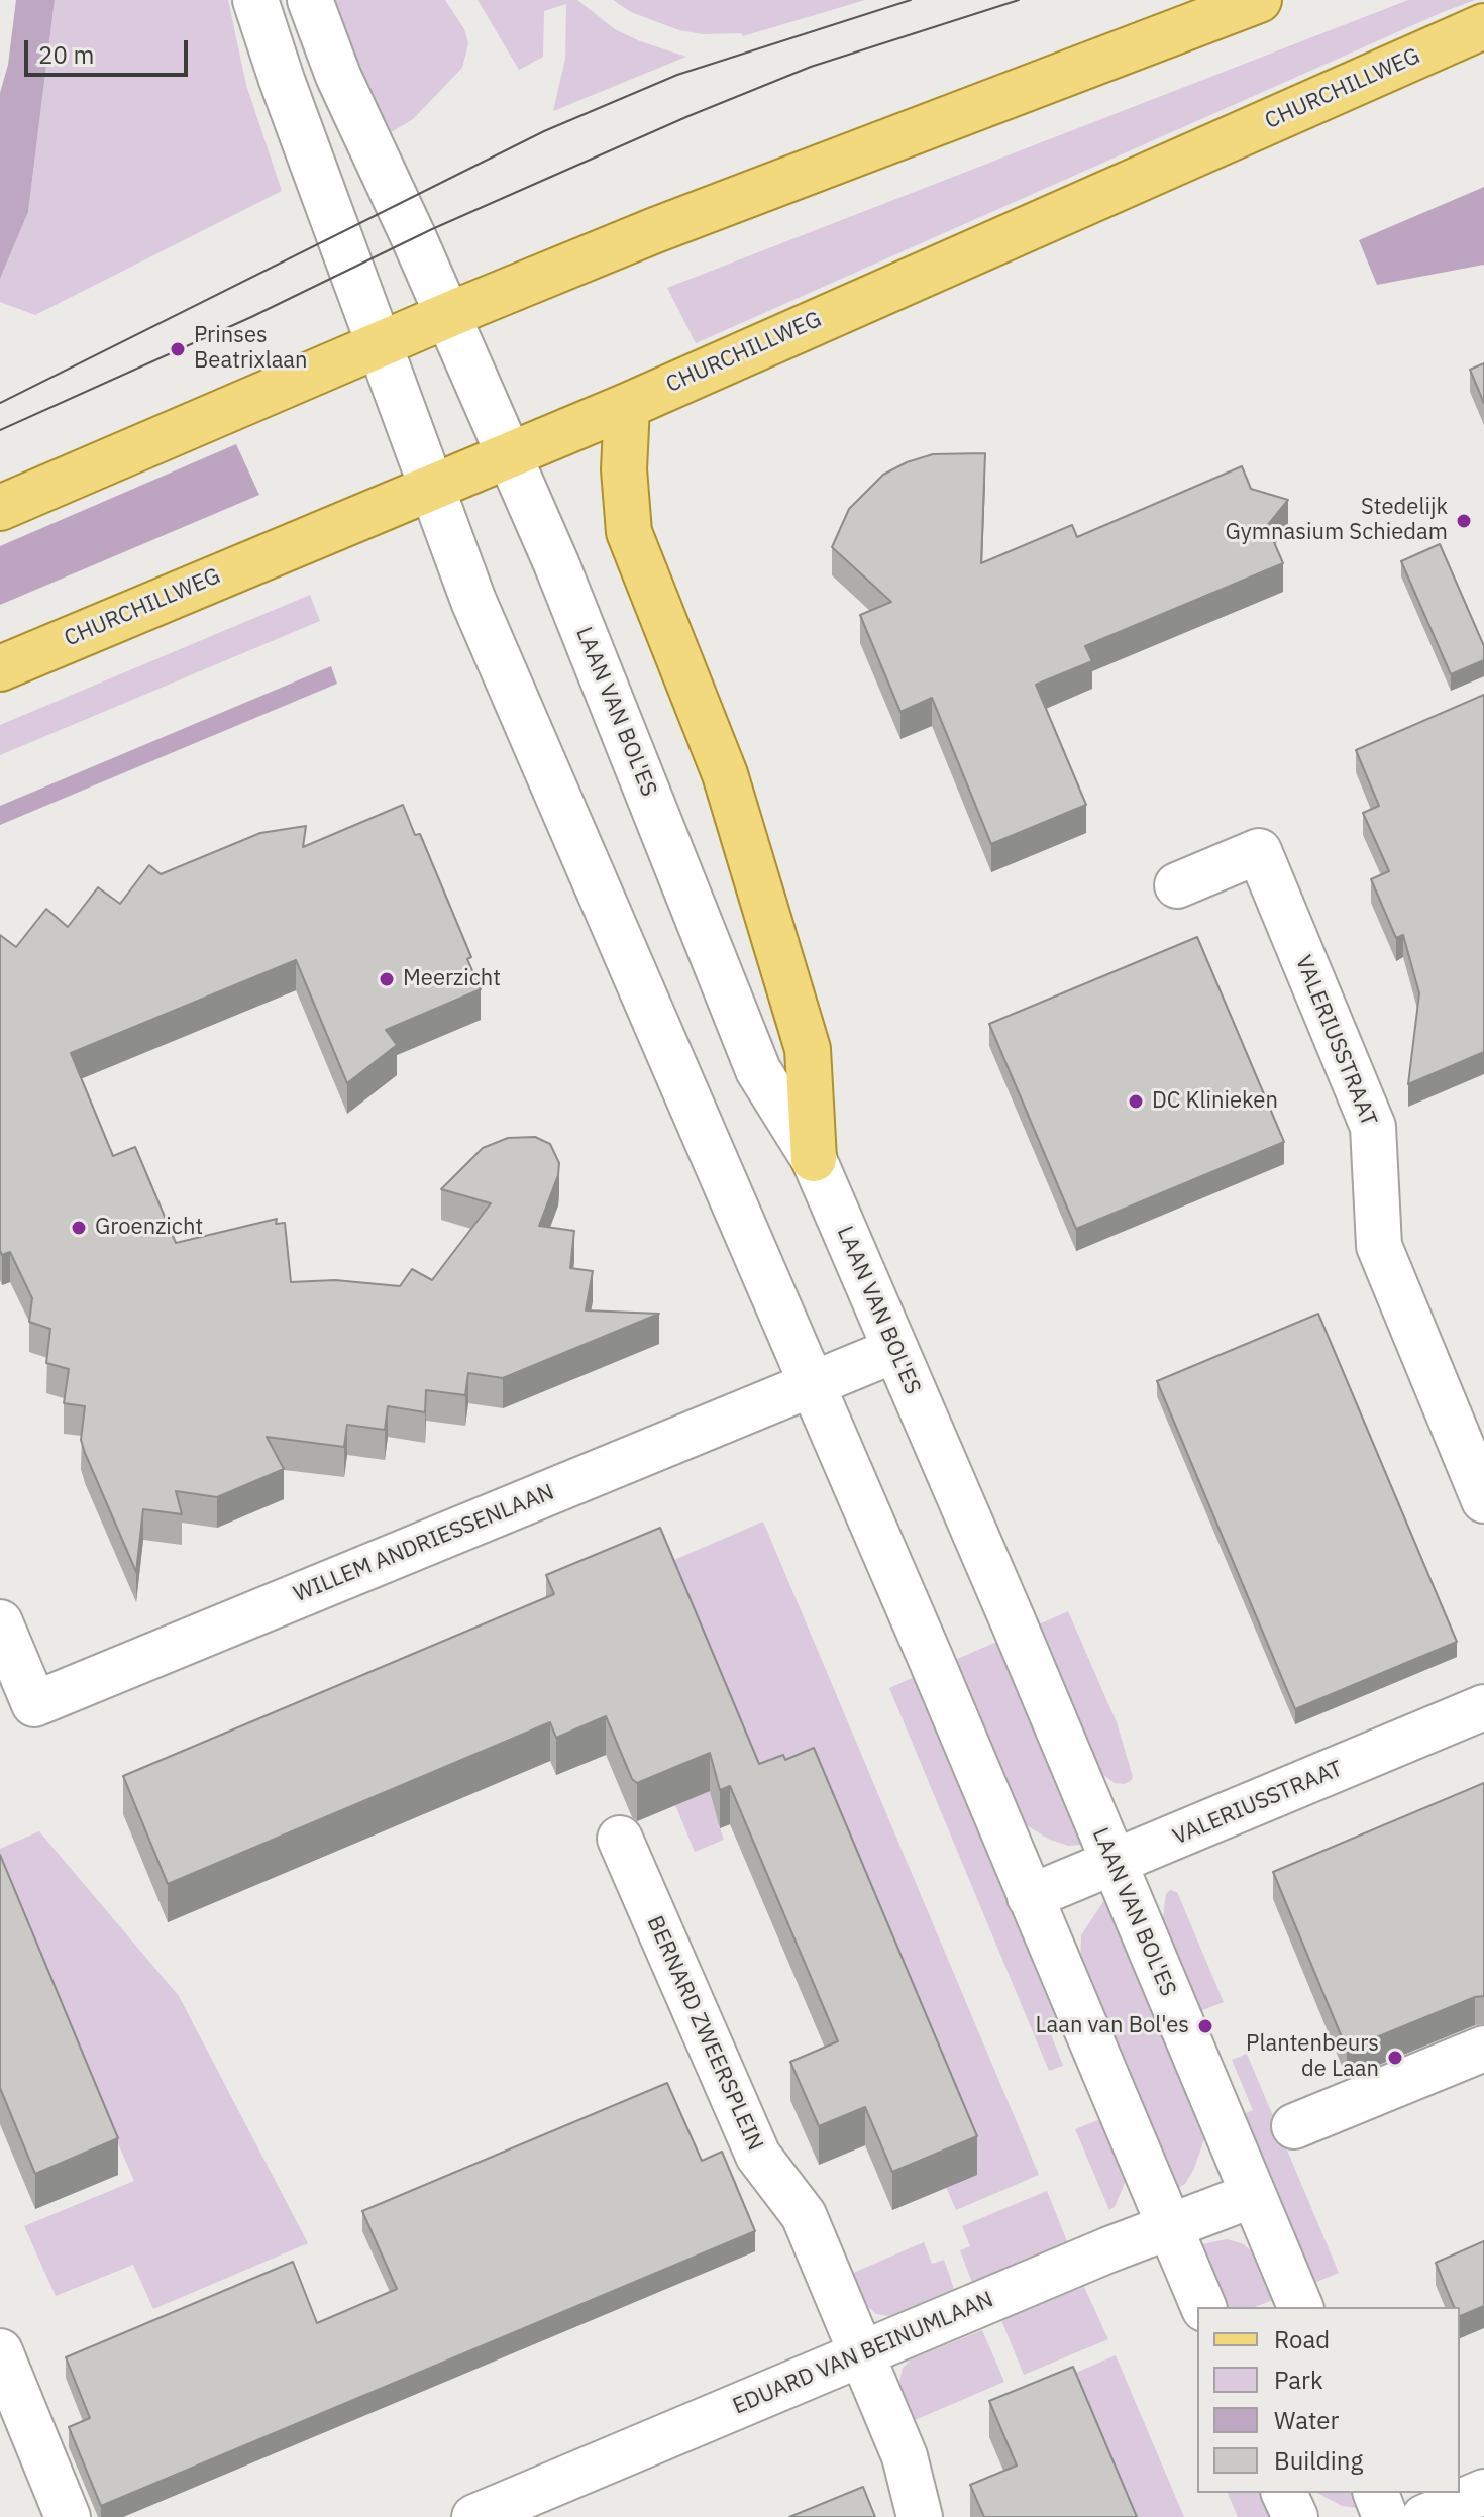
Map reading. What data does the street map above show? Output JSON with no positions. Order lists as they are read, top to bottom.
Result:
{
  "streets": {
    "main road": ["CHURCHILLWEG"],
    "street": [
      "LAAN VAN BOL'ES",
      "VALERIUSSTRAAT",
      "WILLEM ANDRIESSENLAAN",
      "BERNARD ZWEERSPLEIN",
      "EDUARD VAN BEINUMLAAN"
    ]
  },
  "crossings": [
    ["CHURCHILLWEG", "LAAN VAN BOL'ES"],
    ["LAAN VAN BOL'ES", "VALERIUSSTRAAT"],
    ["LAAN VAN BOL'ES", "WILLEM ANDRIESSENLAAN"],
    ["LAAN VAN BOL'ES", "EDUARD VAN BEINUMLAAN"],
    ["BERNARD ZWEERSPLEIN", "EDUARD VAN BEINUMLAAN"]
  ],
  "places": [
    "Prinses Beatrixlaan",
    "Stedelijk Gymnasium Schiedam",
    "Meerzicht",
    "DC Klinieken",
    "Groenzicht",
    "Laan van Bol'es",
    "Plantenbeurs de Laan"
  ],
  "legend": [
    "Road",
    "Park",
    "Water",
    "Building"
  ],
  "scale_bar": "20 m"
}
